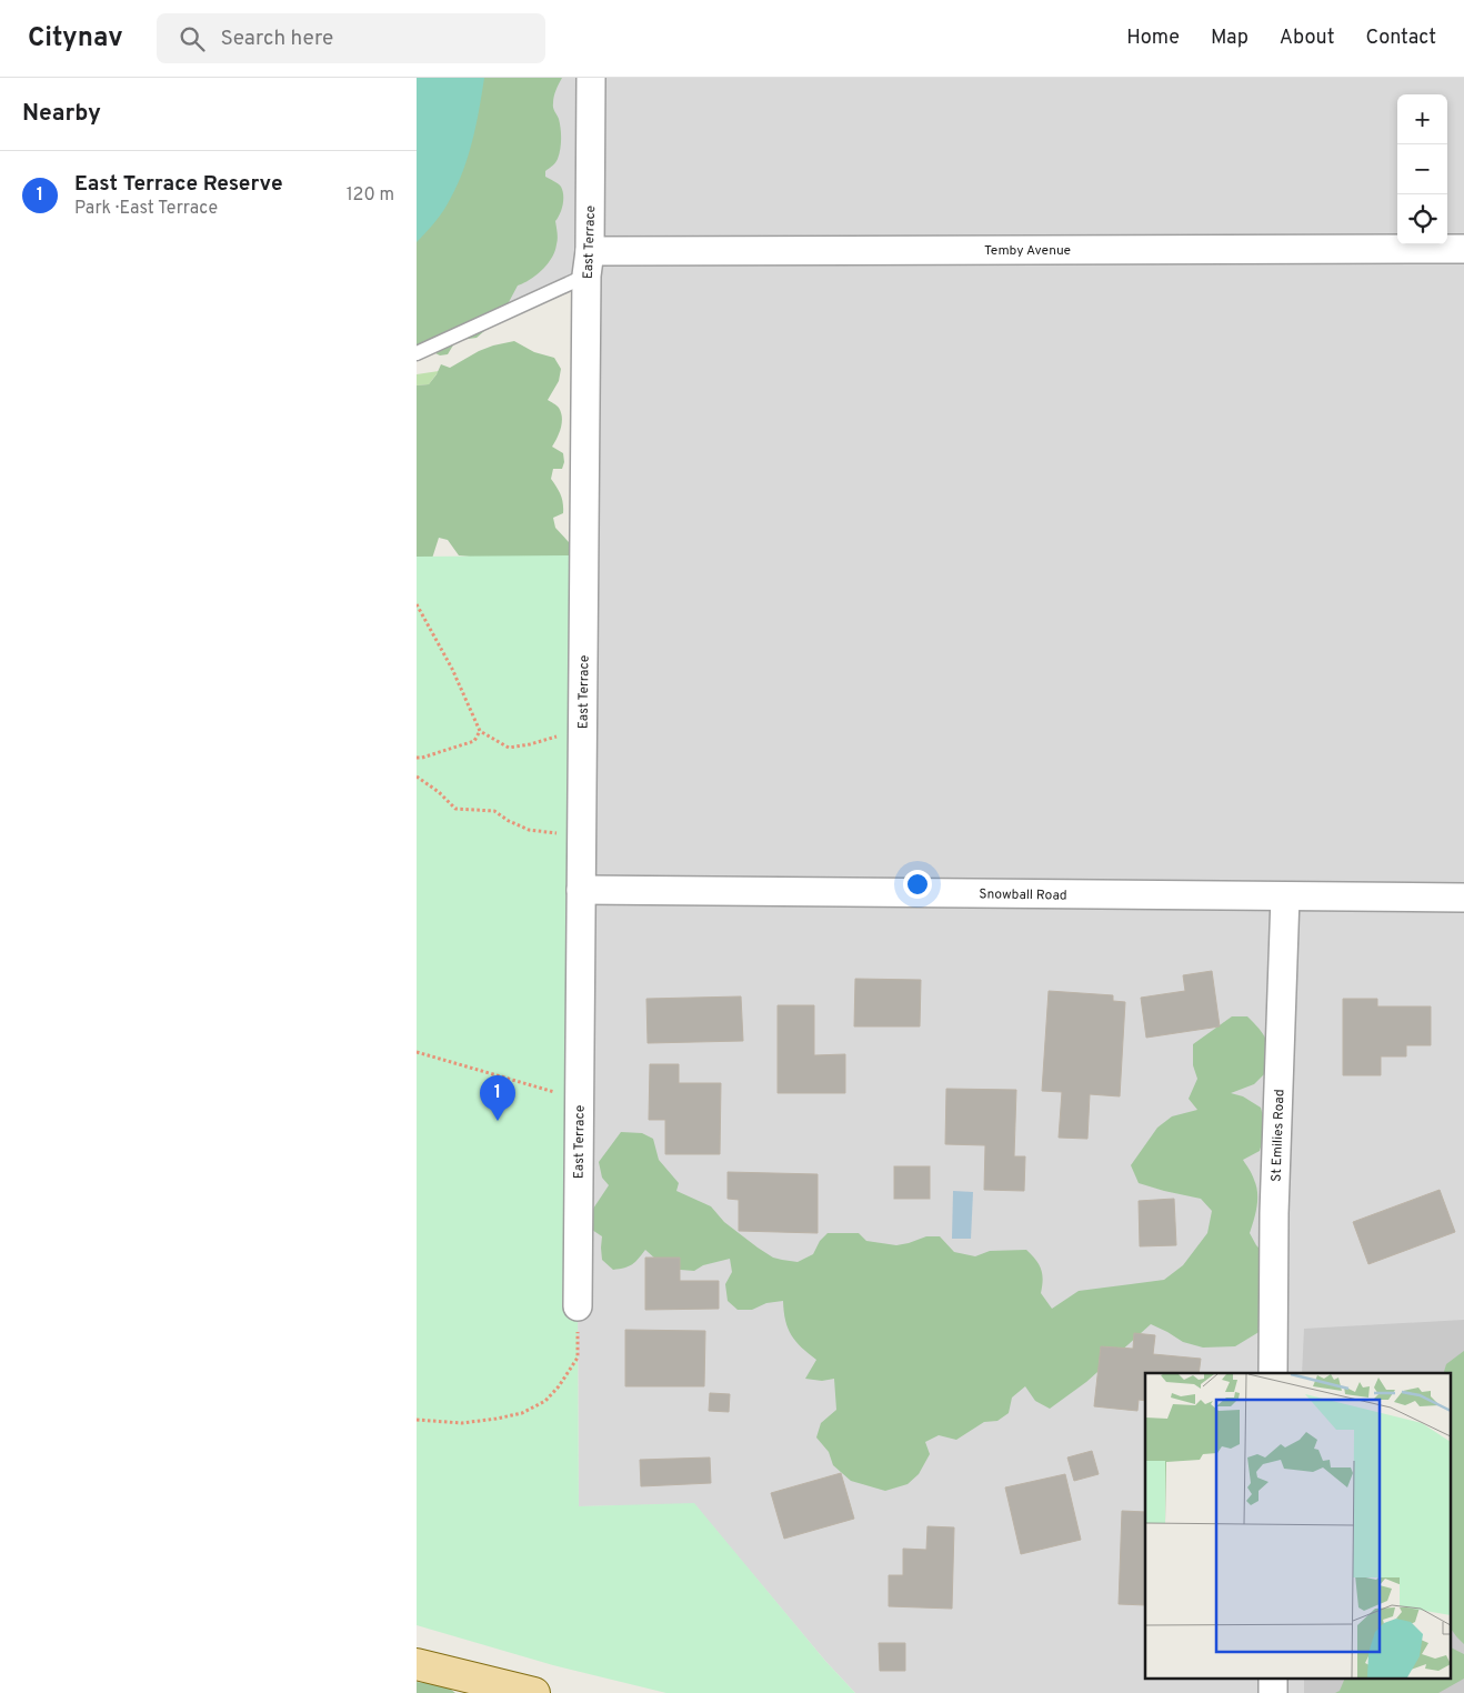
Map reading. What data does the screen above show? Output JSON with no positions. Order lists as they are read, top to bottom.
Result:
{
  "streets": {
    "street": [
      "East Terrace",
      "Temby Avenue",
      "Snowball Road",
      "St Emilies Road"
    ]
  },
  "crossings": [
    ["East Terrace", "Temby Avenue"],
    ["East Terrace", "Snowball Road"],
    ["Snowball Road", "St Emilies Road"]
  ],
  "page": {
    "header": "Citynav",
    "search": "Search here",
    "nav": [
      "Home",
      "Map",
      "About",
      "Contact"
    ],
    "heading": "Nearby",
    "map_buttons": ["+", "−"],
    "list": [
      {
        "mark": "1",
        "name": "East Terrace Reserve",
        "note": "Park · East Terrace",
        "value": "120 m"
      }
    ],
    "pins": "1"
  }
}
